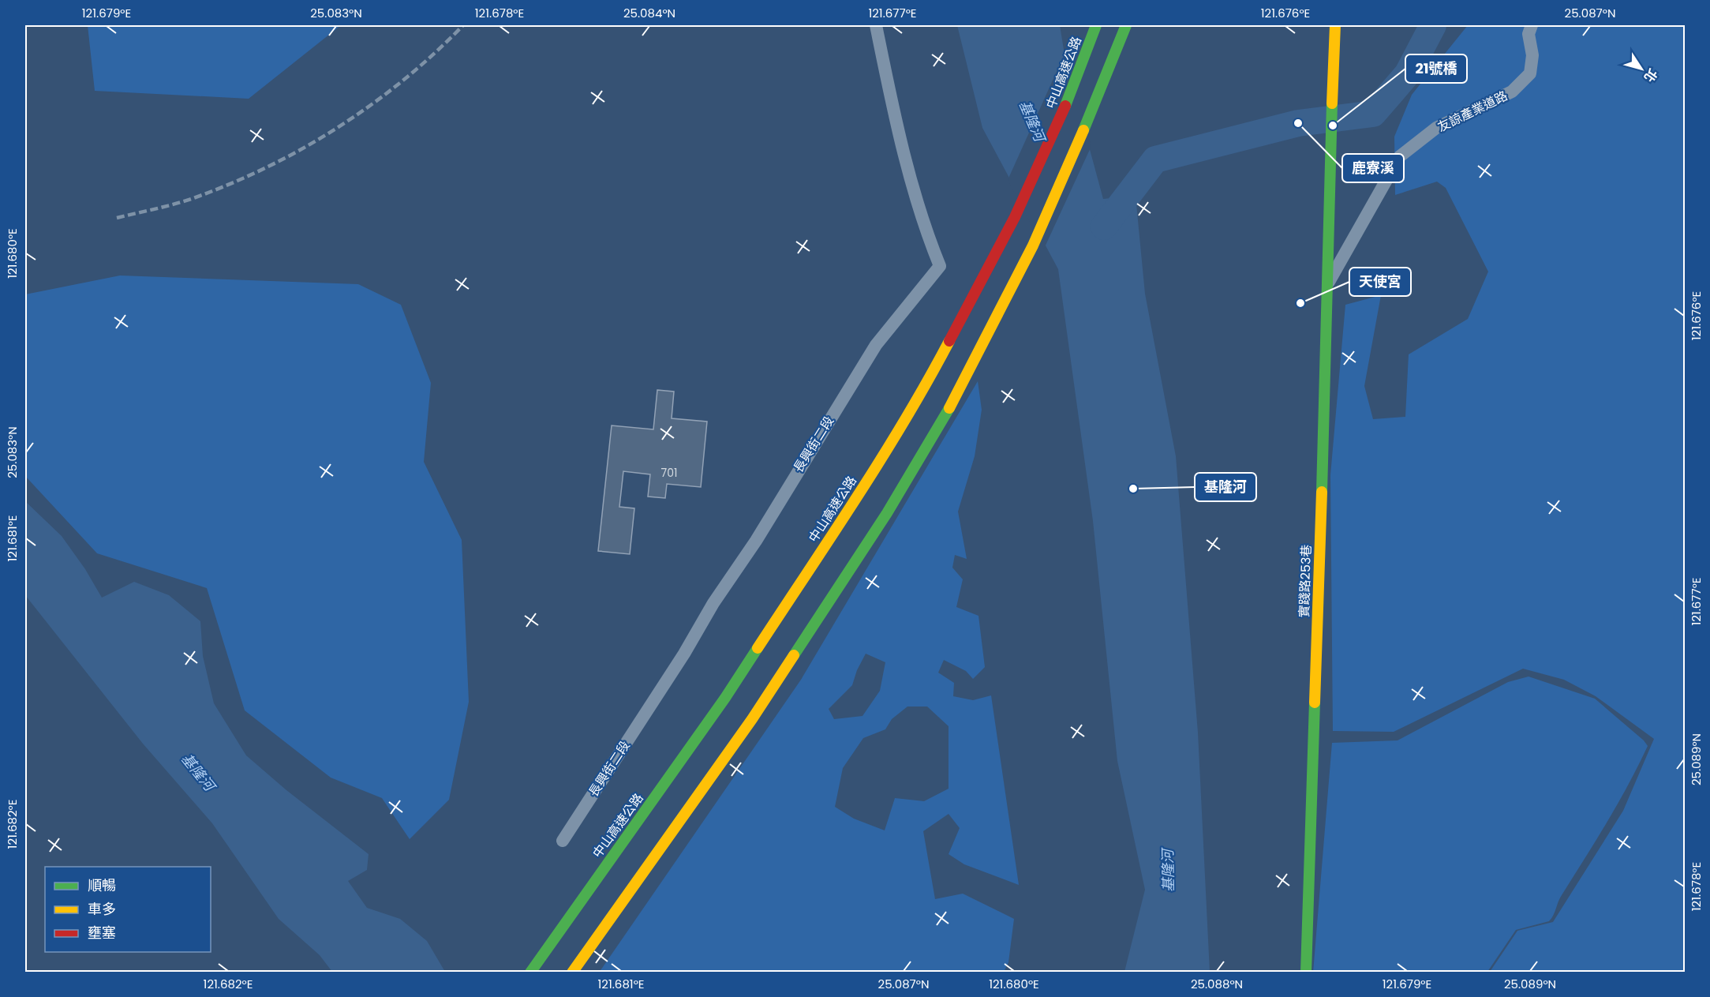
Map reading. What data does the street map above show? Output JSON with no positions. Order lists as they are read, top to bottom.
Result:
{
  "streets": {
    "main road": ["中山高速公路", "實踐路253巷"],
    "street": ["友諒產業道路", "長興街二段"]
  },
  "crossings": [
    ["友諒產業道路", "實踐路253巷"]
  ],
  "water": ["基隆河"],
  "places": [
    "鹿寮溪",
    "21號橋",
    "天使宮",
    "基隆河"
  ],
  "house_numbers": ["701"],
  "legend": ["順暢", "車多", "壅塞"],
  "north": "bottom right",
  "coordinates": [
    "121.679°E",
    "25.083°N",
    "121.678°E",
    "25.084°N",
    "121.677°E",
    "121.676°E",
    "25.087°N",
    "121.680°E",
    "121.681°E",
    "25.089°N",
    "121.682°E",
    "25.088°N"
  ]
}
